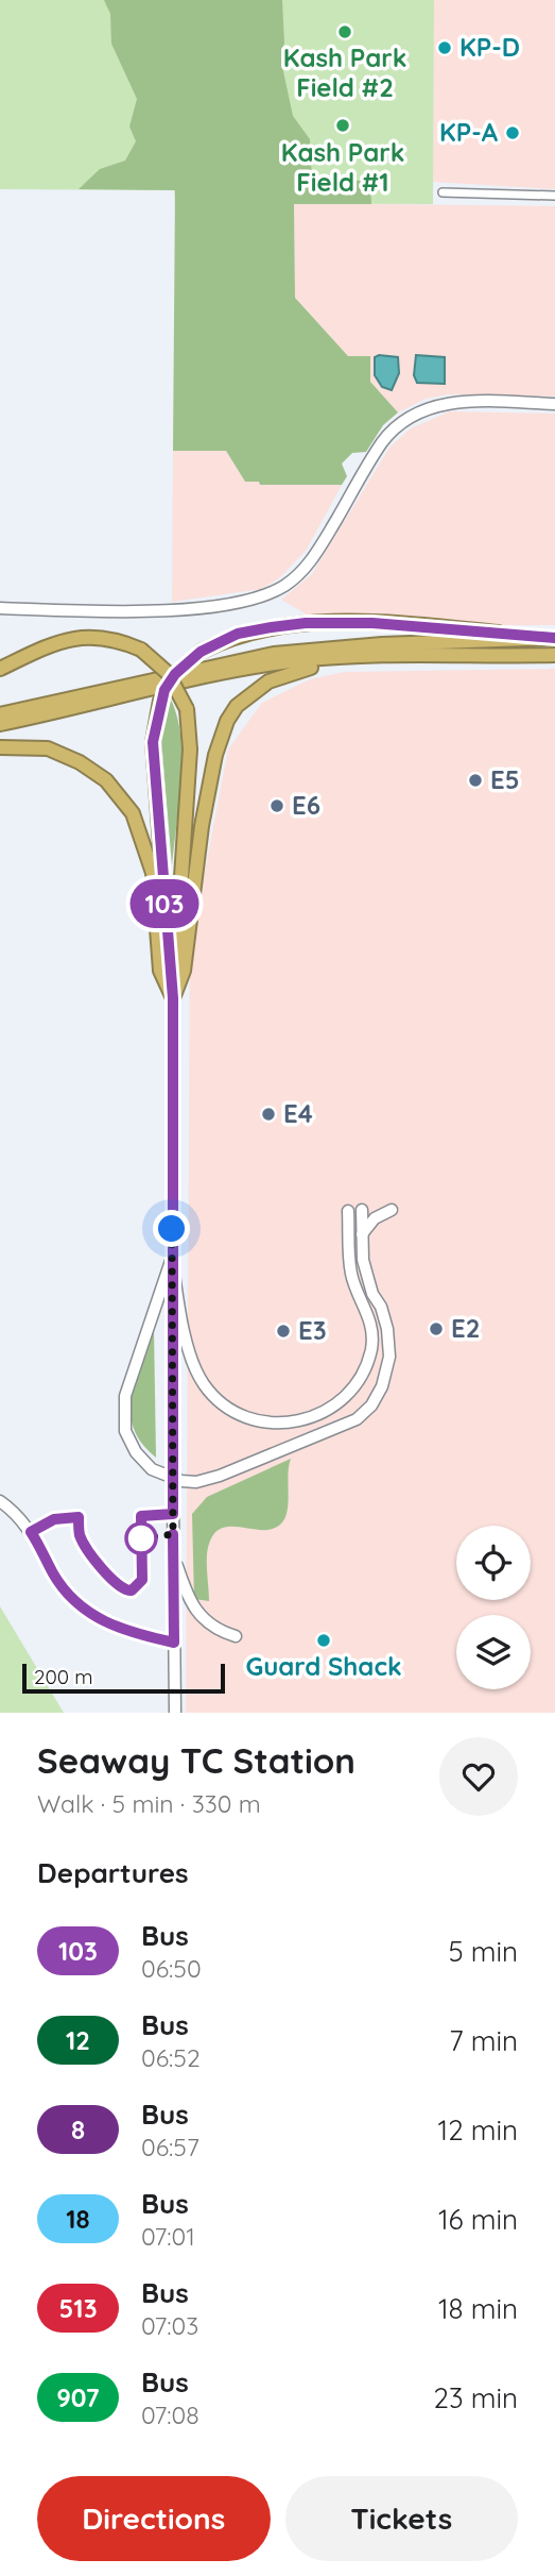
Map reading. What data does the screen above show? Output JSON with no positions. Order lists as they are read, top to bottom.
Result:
{
  "places": [
    "Kash Park Field #2",
    "KP-D",
    "Kash Park Field #1",
    "KP-A",
    "E5",
    "E6",
    "E4",
    "E2",
    "E3",
    "Guard Shack"
  ],
  "lines": ["bus line 103"],
  "scale_bar": "200 m",
  "page": {
    "on_map": "103",
    "scale": "200 m",
    "heading": [
      ["Seaway TC Station", "Walk · 5 min · 330 m"],
      "Departures"
    ],
    "list": [
      {
        "mark": "103",
        "name": "Bus",
        "note": "06:50",
        "value": "5 min"
      },
      {
        "mark": "12",
        "name": "Bus",
        "note": "06:52",
        "value": "7 min"
      },
      {
        "mark": "8",
        "name": "Bus",
        "note": "06:57",
        "value": "12 min"
      },
      {
        "mark": "18",
        "name": "Bus",
        "note": "07:01",
        "value": "16 min"
      },
      {
        "mark": "513",
        "name": "Bus",
        "note": "07:03",
        "value": "18 min"
      },
      {
        "mark": "907",
        "name": "Bus",
        "note": "07:08",
        "value": "23 min"
      }
    ],
    "buttons": ["Directions", "Tickets"]
  }
}
